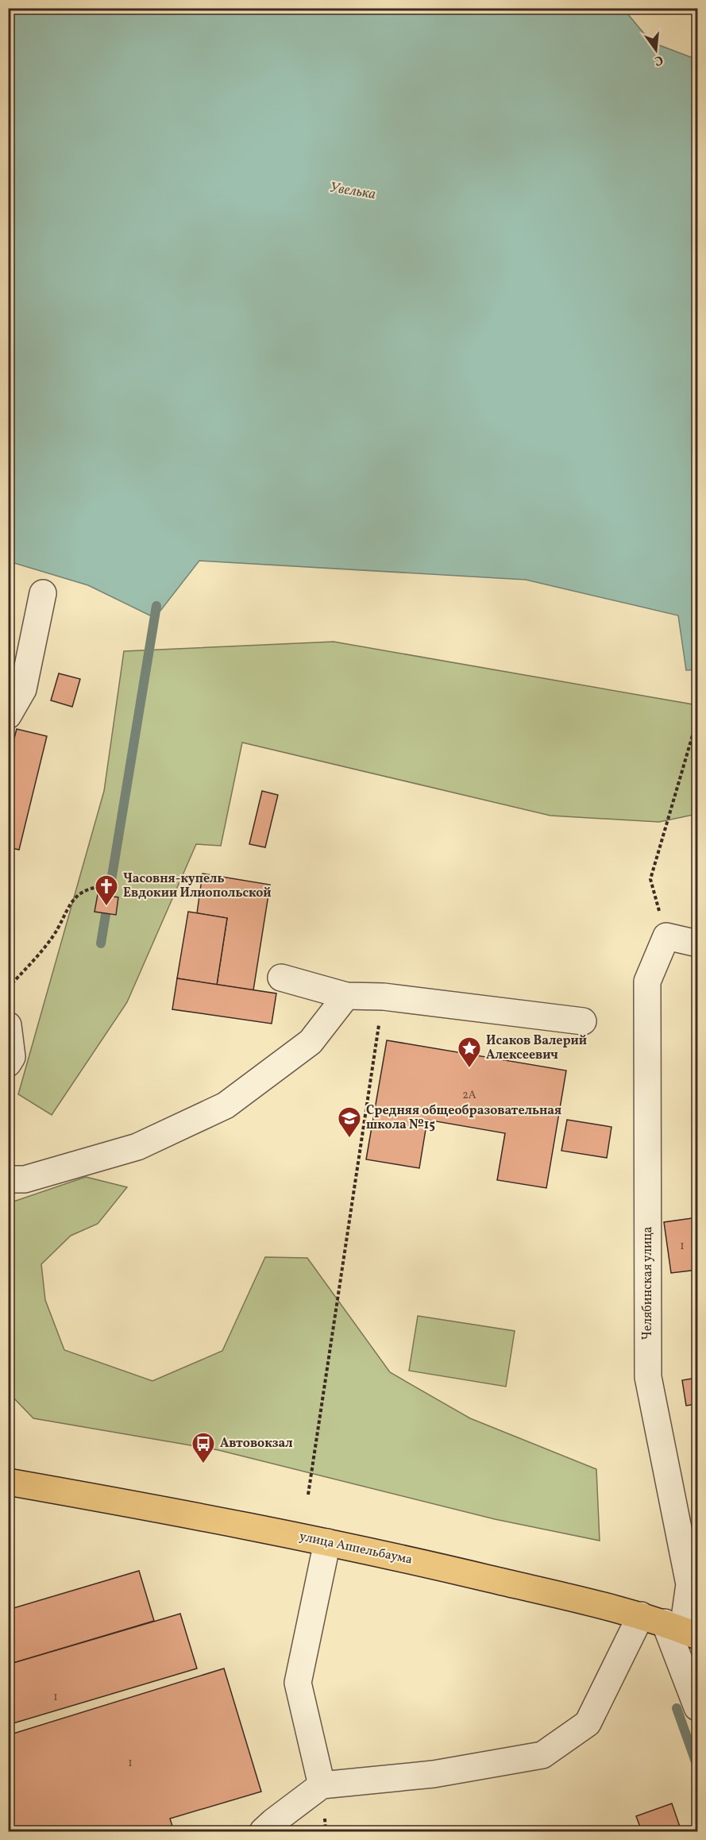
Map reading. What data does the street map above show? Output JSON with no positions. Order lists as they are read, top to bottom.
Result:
{
  "streets": {
    "main road": ["улица Аппельбаума"],
    "street": ["Челябинская улица"]
  },
  "crossings": [
    ["Челябинская улица", "улица Аппельбаума"]
  ],
  "water": ["Увелька"],
  "places": {
    "church": ["Часовня-купель Евдокии Илиопольской"],
    "place": ["Исаков Валерий Алексеевич"],
    "school or university": ["Средняя общеобразовательная школа №15"],
    "bus stop": ["Автовокзал"]
  },
  "house_numbers": [
    "2А",
    "1",
    "1",
    "1"
  ],
  "north": "bottom"
}
